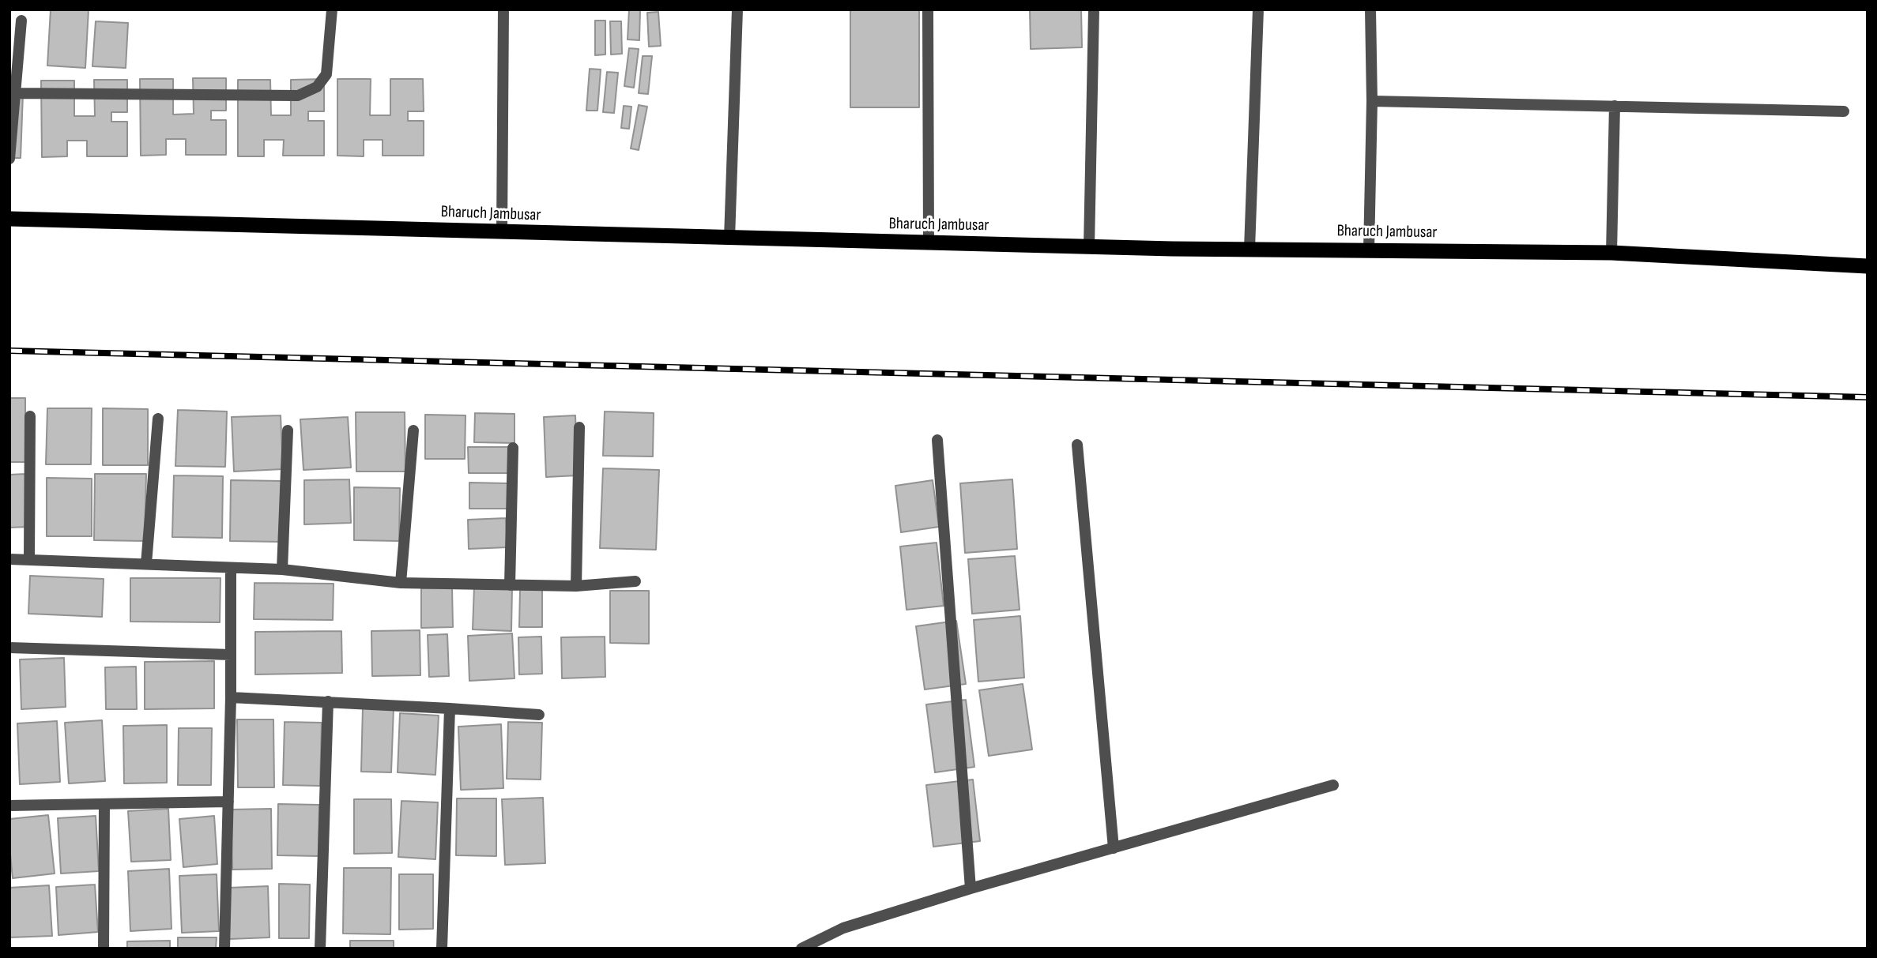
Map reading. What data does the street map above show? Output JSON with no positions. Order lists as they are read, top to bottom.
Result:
{
  "streets": {
    "highway": ["Bharuch Jambusar"]
  }
}
